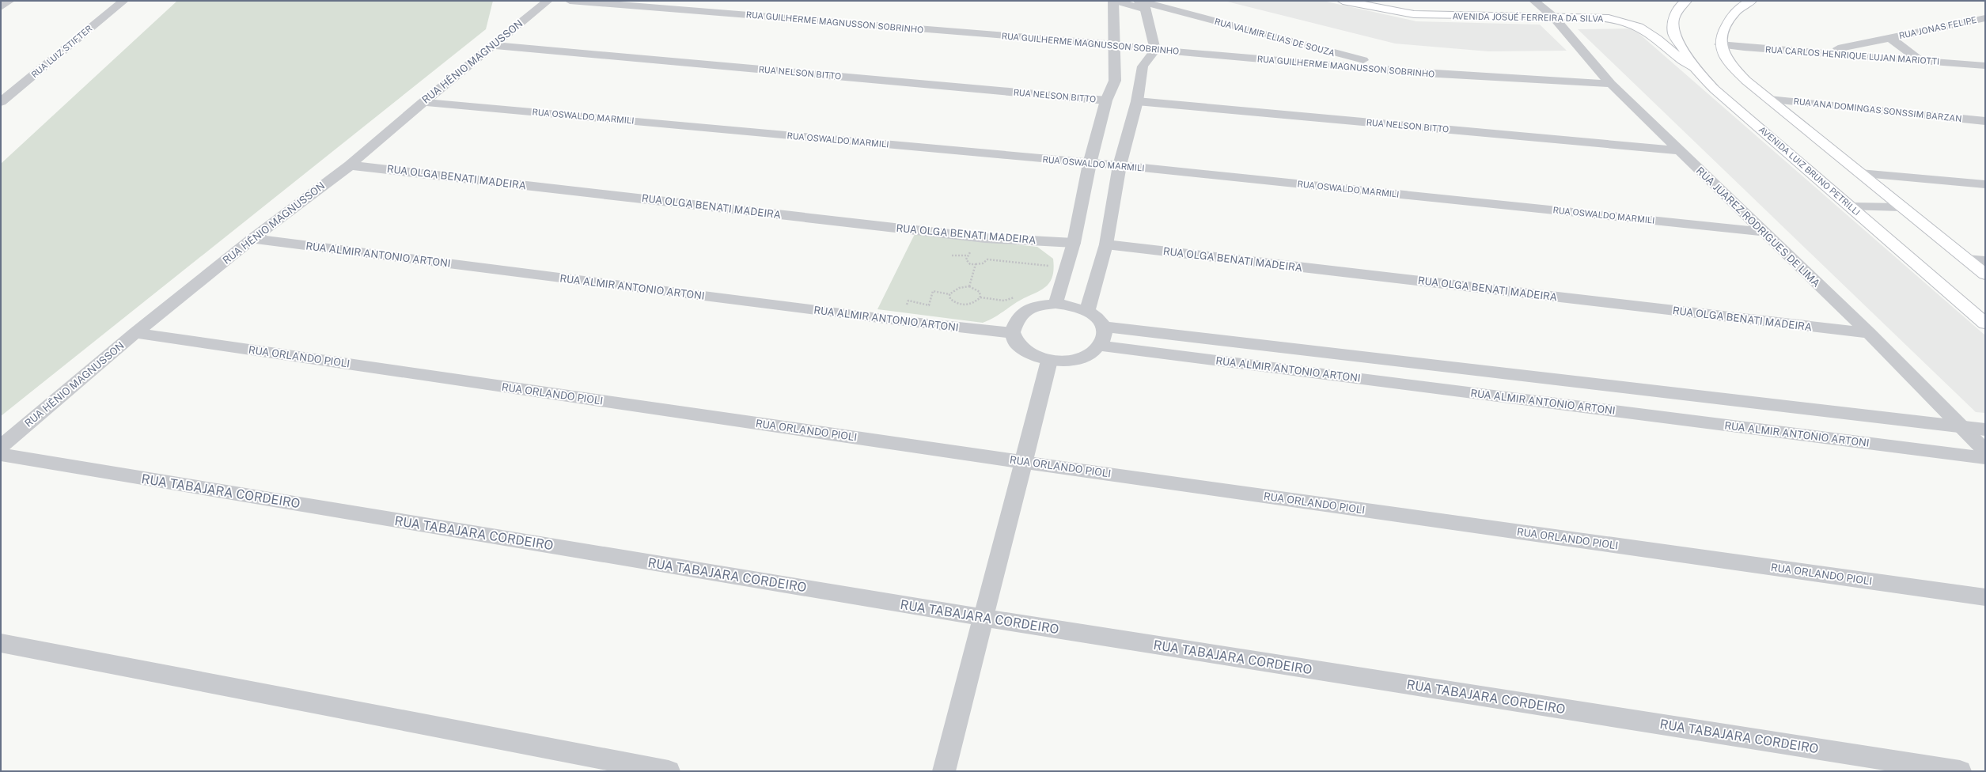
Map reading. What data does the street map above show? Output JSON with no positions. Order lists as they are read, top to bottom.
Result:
{
  "streets": {
    "main road": ["AVENIDA JOSUÉ FERREIRA DA SILVA", "AVENIDA LUIZ BRUNO PETRILLI"],
    "street": [
      "RUA GUILHERME MAGNUSSON SOBRINHO",
      "RUA JONAS FELIPE",
      "RUA VALMIR ELIAS DE SOUZA",
      "RUA LUIZ STIFTER",
      "RUA CARLOS HENRIQUE LUJAN MARIOTTI",
      "RUA HÊNIO MAGNUSSON",
      "RUA NELSON BITTO",
      "RUA ANA DOMINGAS SONSSIM BARZAN",
      "RUA OSWALDO MARMILI",
      "RUA OLGA BENATI MADEIRA",
      "RUA JUAREZ RODRIGUES DE LIMA",
      "RUA ALMIR ANTONIO ARTONI",
      "RUA ORLANDO PIOLI",
      "RUA TABAJARA CORDEIRO"
    ]
  },
  "crossings": [
    ["AVENIDA JOSUÉ FERREIRA DA SILVA", "AVENIDA LUIZ BRUNO PETRILLI"],
    ["AVENIDA JOSUÉ FERREIRA DA SILVA", "RUA JUAREZ RODRIGUES DE LIMA"],
    ["RUA GUILHERME MAGNUSSON SOBRINHO", "RUA VALMIR ELIAS DE SOUZA"],
    ["RUA GUILHERME MAGNUSSON SOBRINHO", "RUA JUAREZ RODRIGUES DE LIMA"],
    ["RUA JONAS FELIPE", "RUA CARLOS HENRIQUE LUJAN MARIOTTI"],
    ["RUA HÊNIO MAGNUSSON", "RUA NELSON BITTO"],
    ["RUA HÊNIO MAGNUSSON", "RUA OSWALDO MARMILI"],
    ["RUA HÊNIO MAGNUSSON", "RUA OLGA BENATI MADEIRA"],
    ["RUA HÊNIO MAGNUSSON", "RUA ALMIR ANTONIO ARTONI"],
    ["RUA HÊNIO MAGNUSSON", "RUA ORLANDO PIOLI"],
    ["RUA NELSON BITTO", "RUA JUAREZ RODRIGUES DE LIMA"],
    ["RUA OSWALDO MARMILI", "RUA JUAREZ RODRIGUES DE LIMA"],
    ["RUA OLGA BENATI MADEIRA", "RUA JUAREZ RODRIGUES DE LIMA"],
    ["RUA JUAREZ RODRIGUES DE LIMA", "RUA ALMIR ANTONIO ARTONI"]
  ]
}
